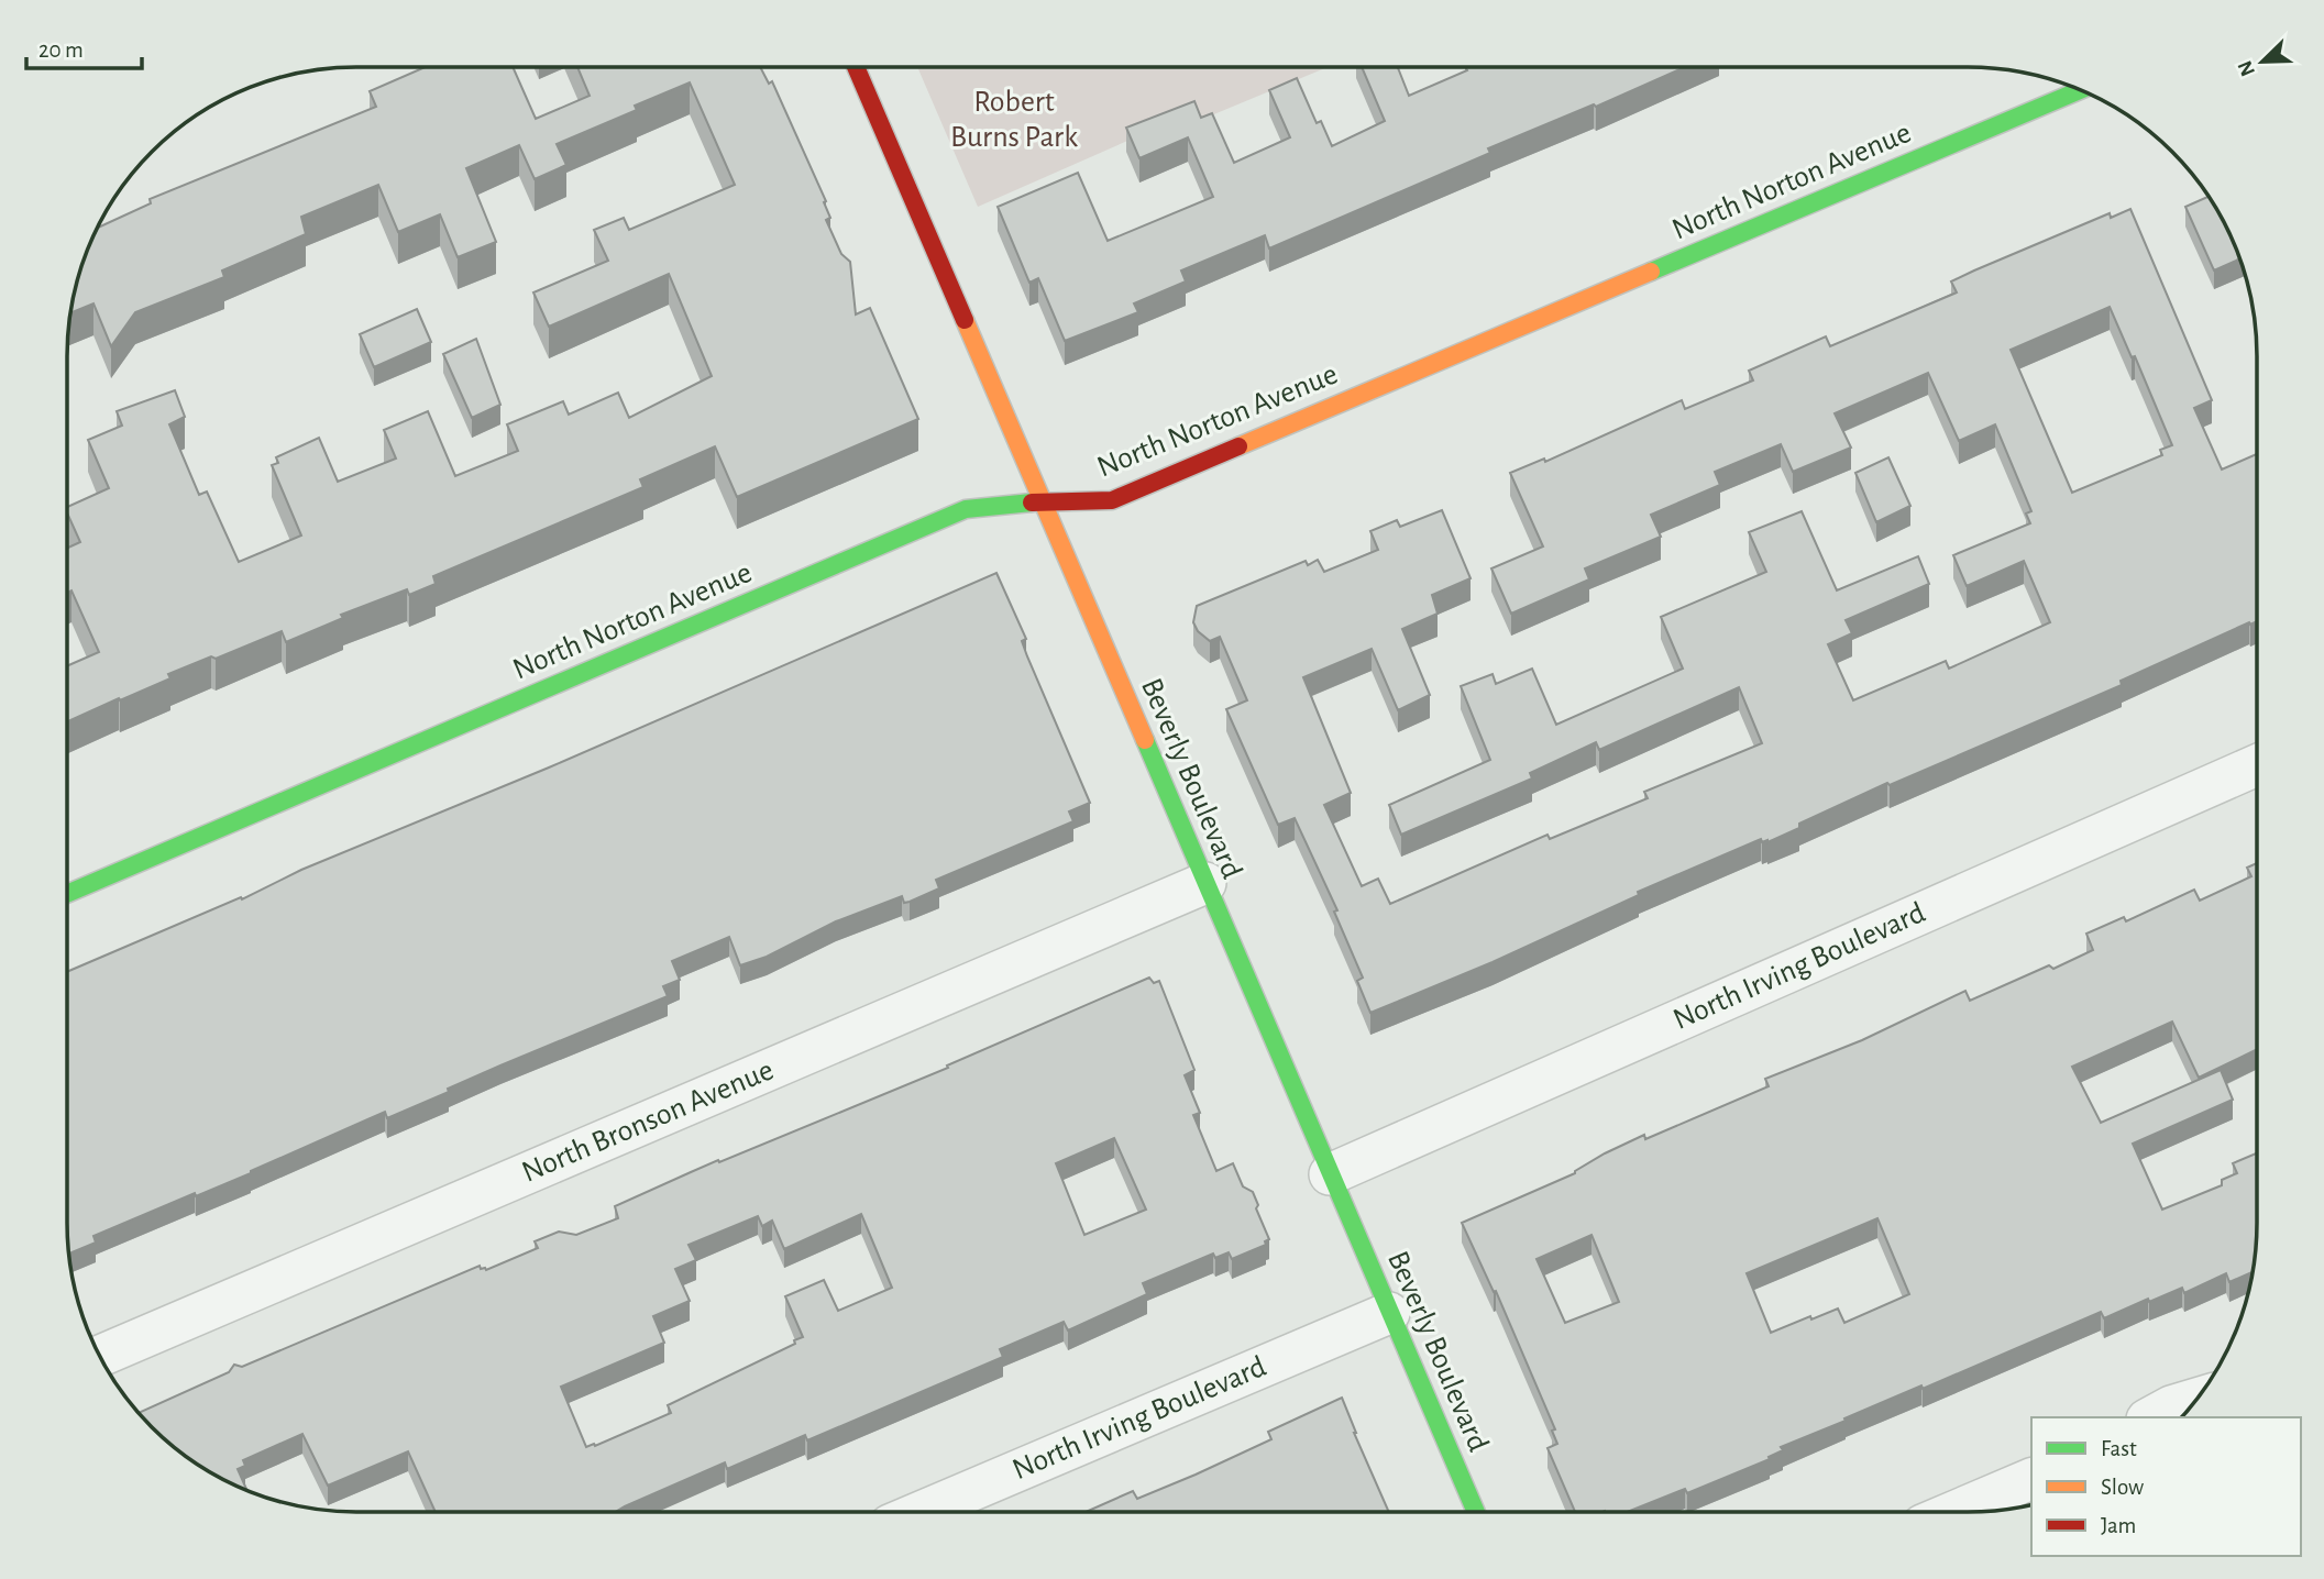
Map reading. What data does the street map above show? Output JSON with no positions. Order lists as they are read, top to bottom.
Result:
{
  "streets": {
    "street": [
      "North Norton Avenue",
      "Beverly Boulevard",
      "North Irving Boulevard",
      "North Bronson Avenue"
    ]
  },
  "crossings": [
    ["North Norton Avenue", "Beverly Boulevard"],
    ["Beverly Boulevard", "North Irving Boulevard"],
    ["Beverly Boulevard", "North Bronson Avenue"]
  ],
  "parks": ["Robert Burns Park"],
  "legend": ["Fast", "Slow", "Jam"],
  "scale_bar": "20 m",
  "north": "bottom left"
}
